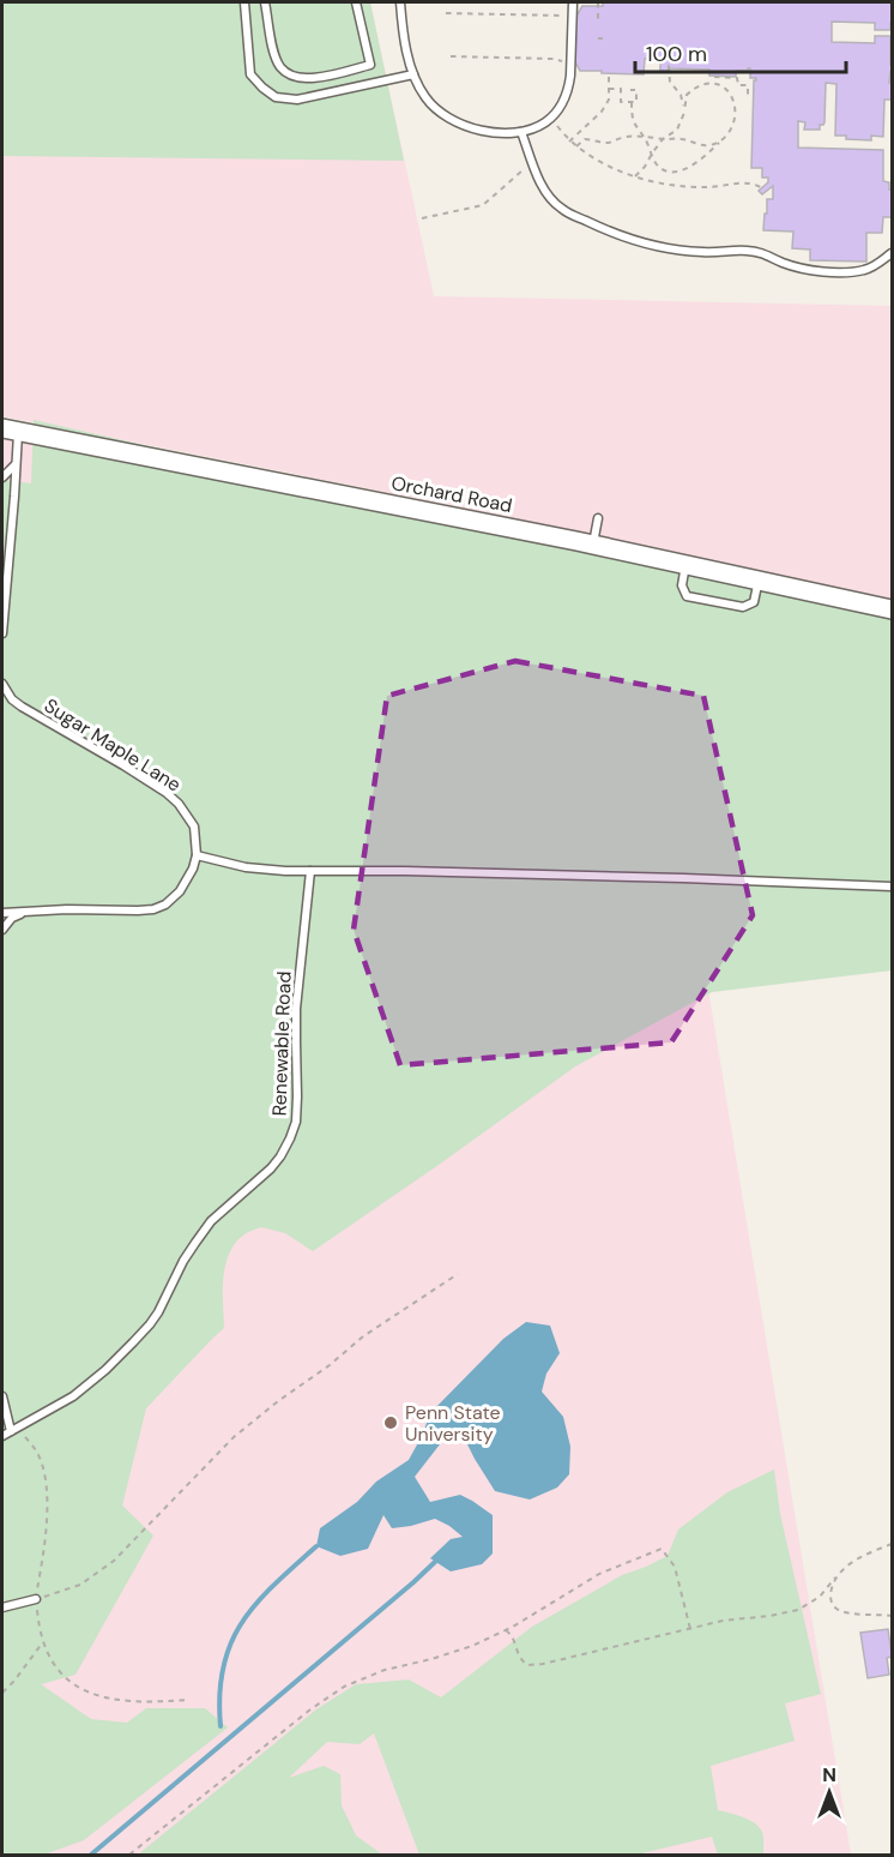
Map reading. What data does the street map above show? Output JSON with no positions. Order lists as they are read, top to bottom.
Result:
{
  "streets": {
    "street": ["Orchard Road"],
    "lane": ["Sugar Maple Lane", "Renewable Road"]
  },
  "places": ["Penn State University"],
  "scale_bar": "100 m",
  "north": "top"
}
